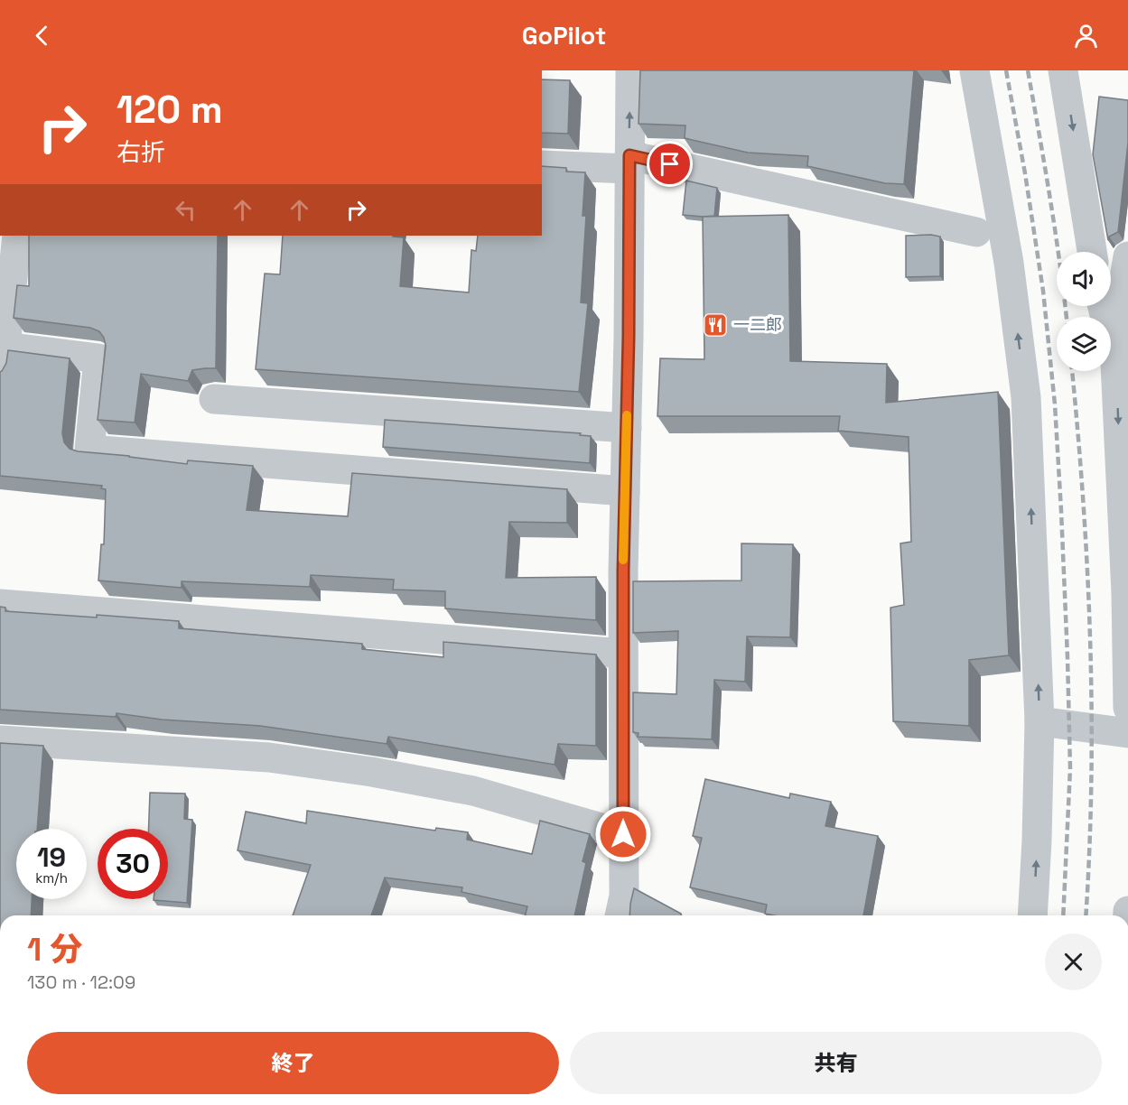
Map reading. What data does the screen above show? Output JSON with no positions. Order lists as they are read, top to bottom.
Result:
{
  "places": {
    "restaurant": ["一二郎"]
  },
  "page": {
    "header": "GoPilot",
    "turn": ["120 m", "右折"],
    "speed": "19 km/h",
    "limit": "30",
    "heading": ["1 分", "130 m · 12:09"],
    "buttons": ["終了", "共有"]
  }
}
